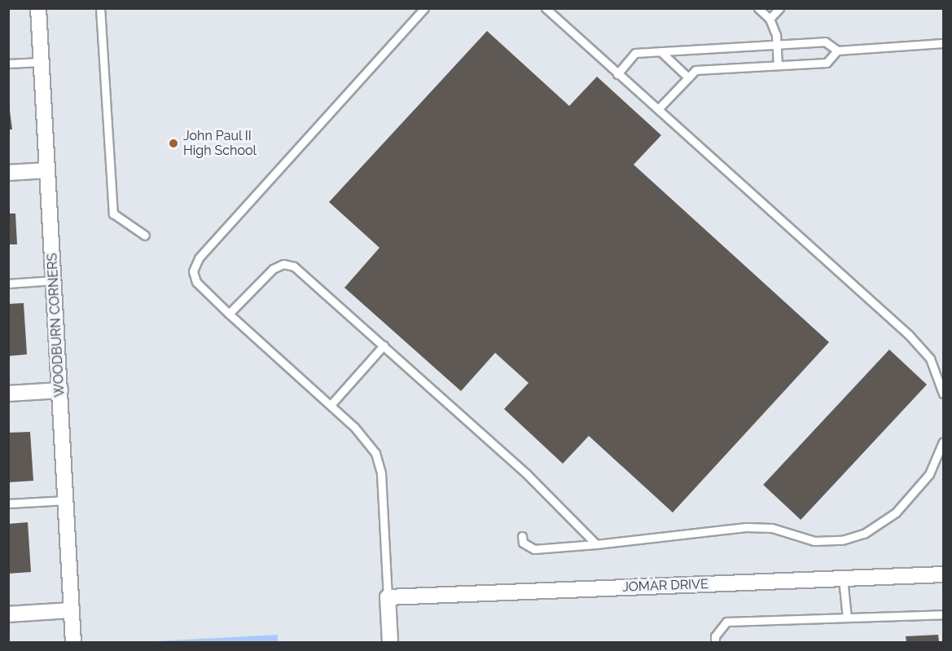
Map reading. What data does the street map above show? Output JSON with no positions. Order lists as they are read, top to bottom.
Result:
{
  "streets": {
    "street": ["WOODBURN CORNERS", "JOMAR DRIVE"]
  },
  "places": ["John Paul II High School"]
}
